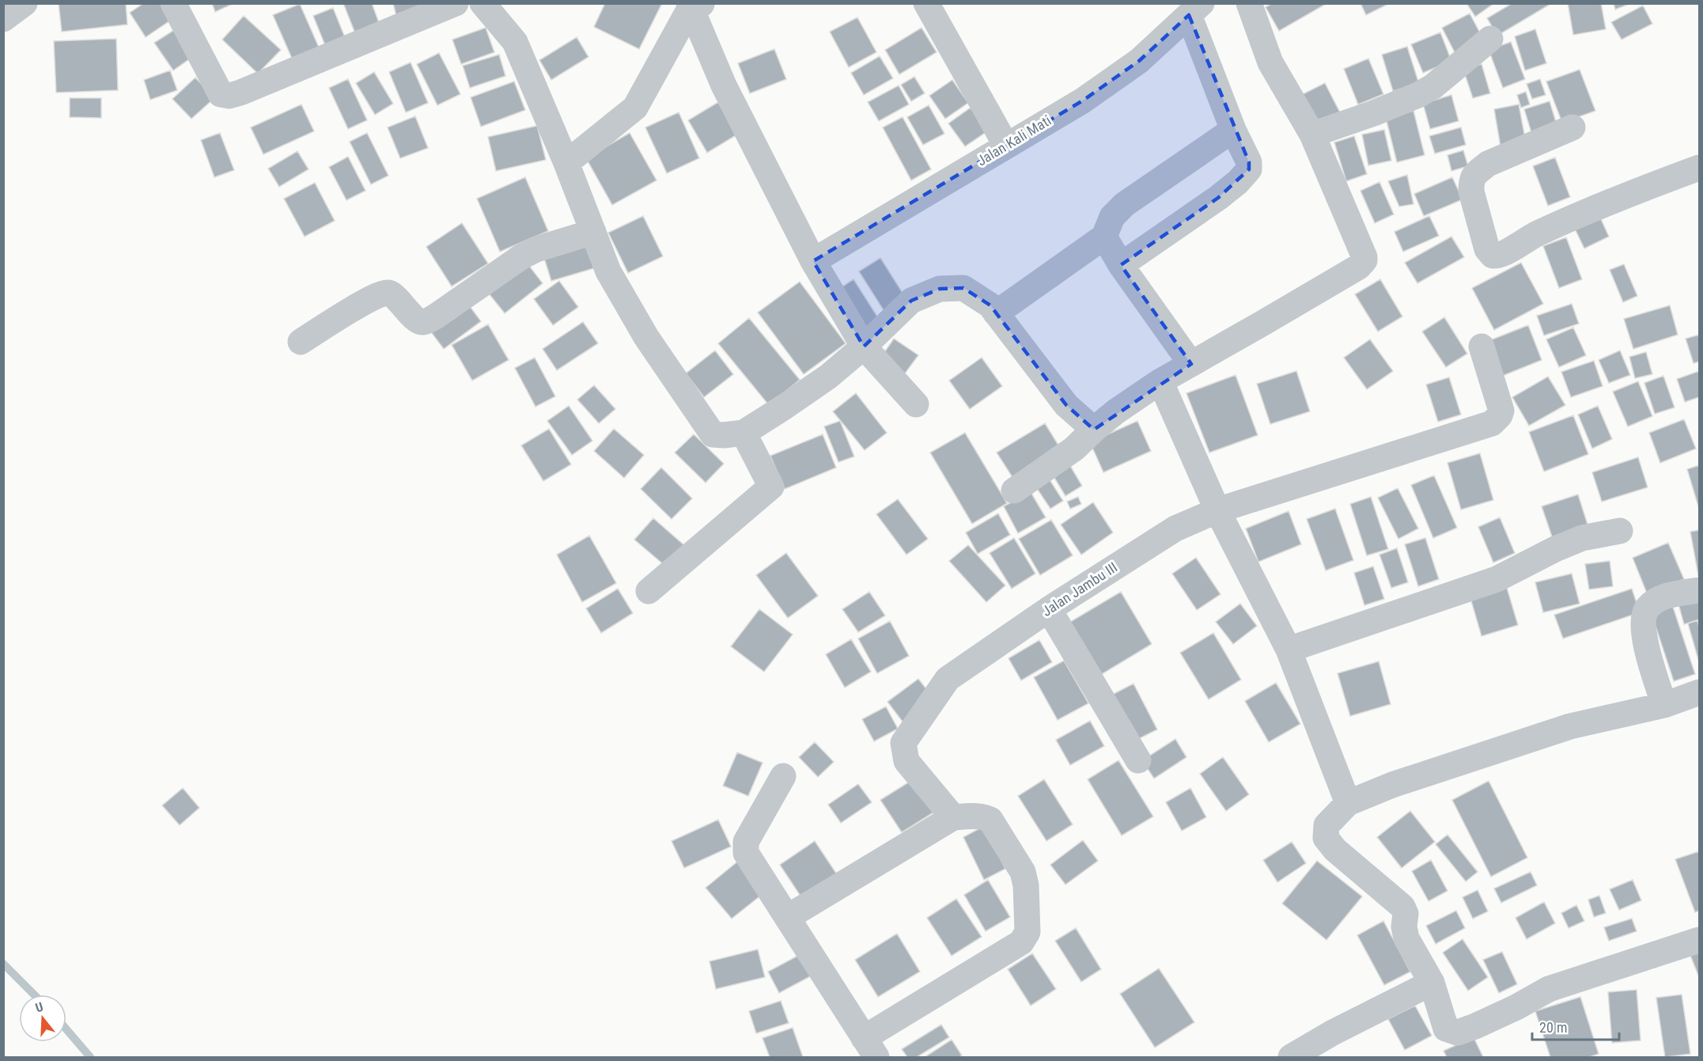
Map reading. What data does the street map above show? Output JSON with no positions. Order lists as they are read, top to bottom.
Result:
{
  "streets": {
    "street": ["Jalan Kali Mati", "Jalan Jambu III"]
  },
  "scale_bar": "20 m",
  "north": "top"
}
